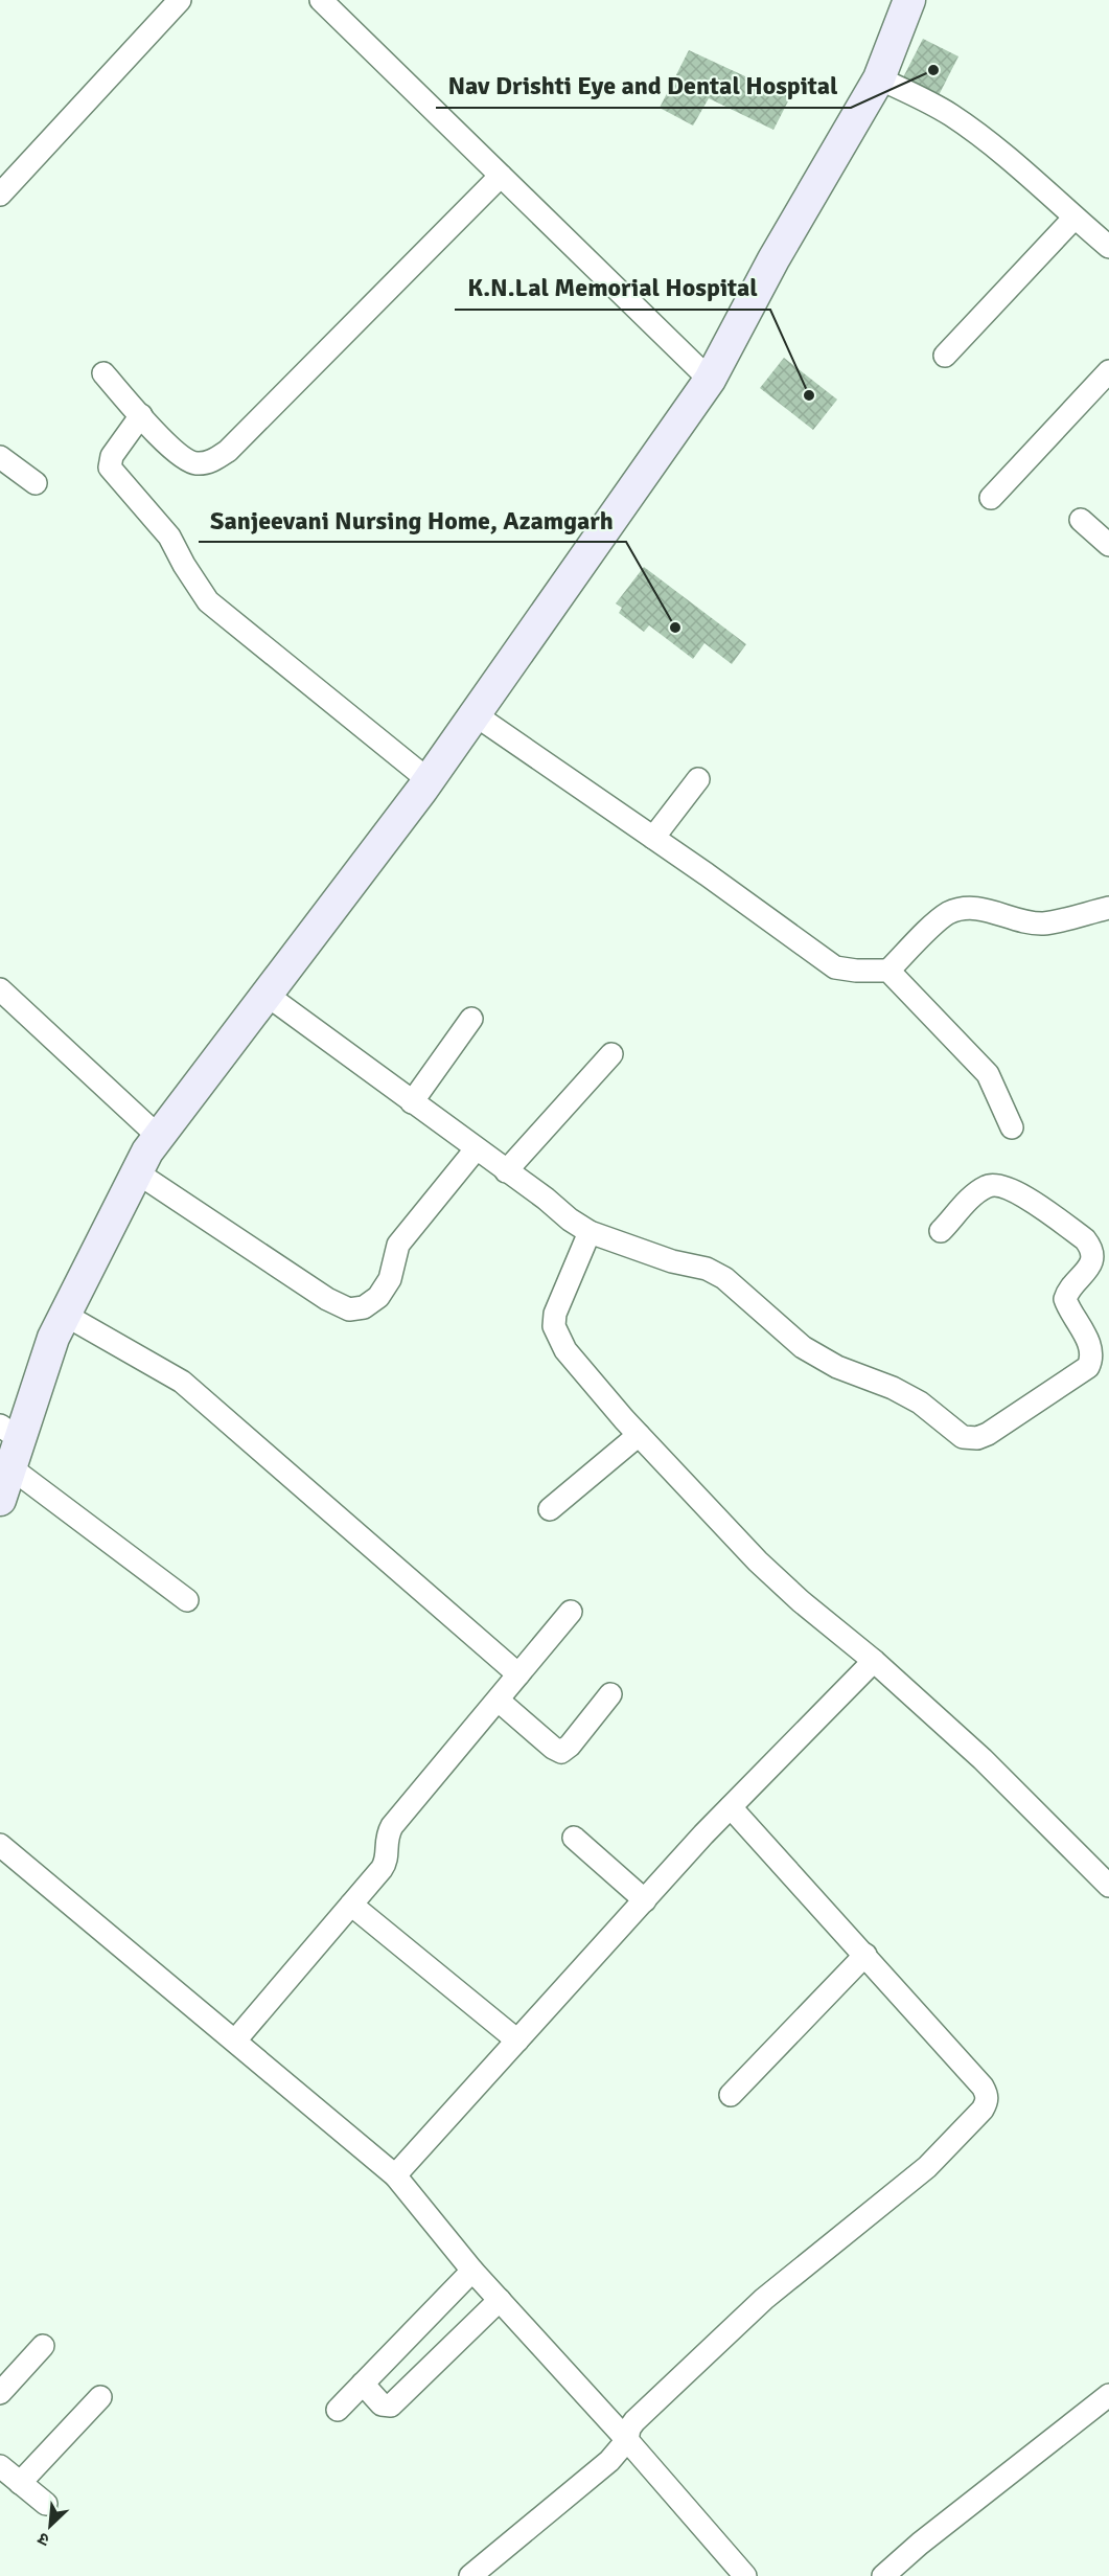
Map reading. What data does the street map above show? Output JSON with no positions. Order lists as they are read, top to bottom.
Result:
{
  "places": ["Nav Drishti Eye and Dental Hospital", "K.N.Lal Memorial Hospital", "Sanjeevani Nursing Home, Azamgarh"],
  "north": "bottom left"
}
